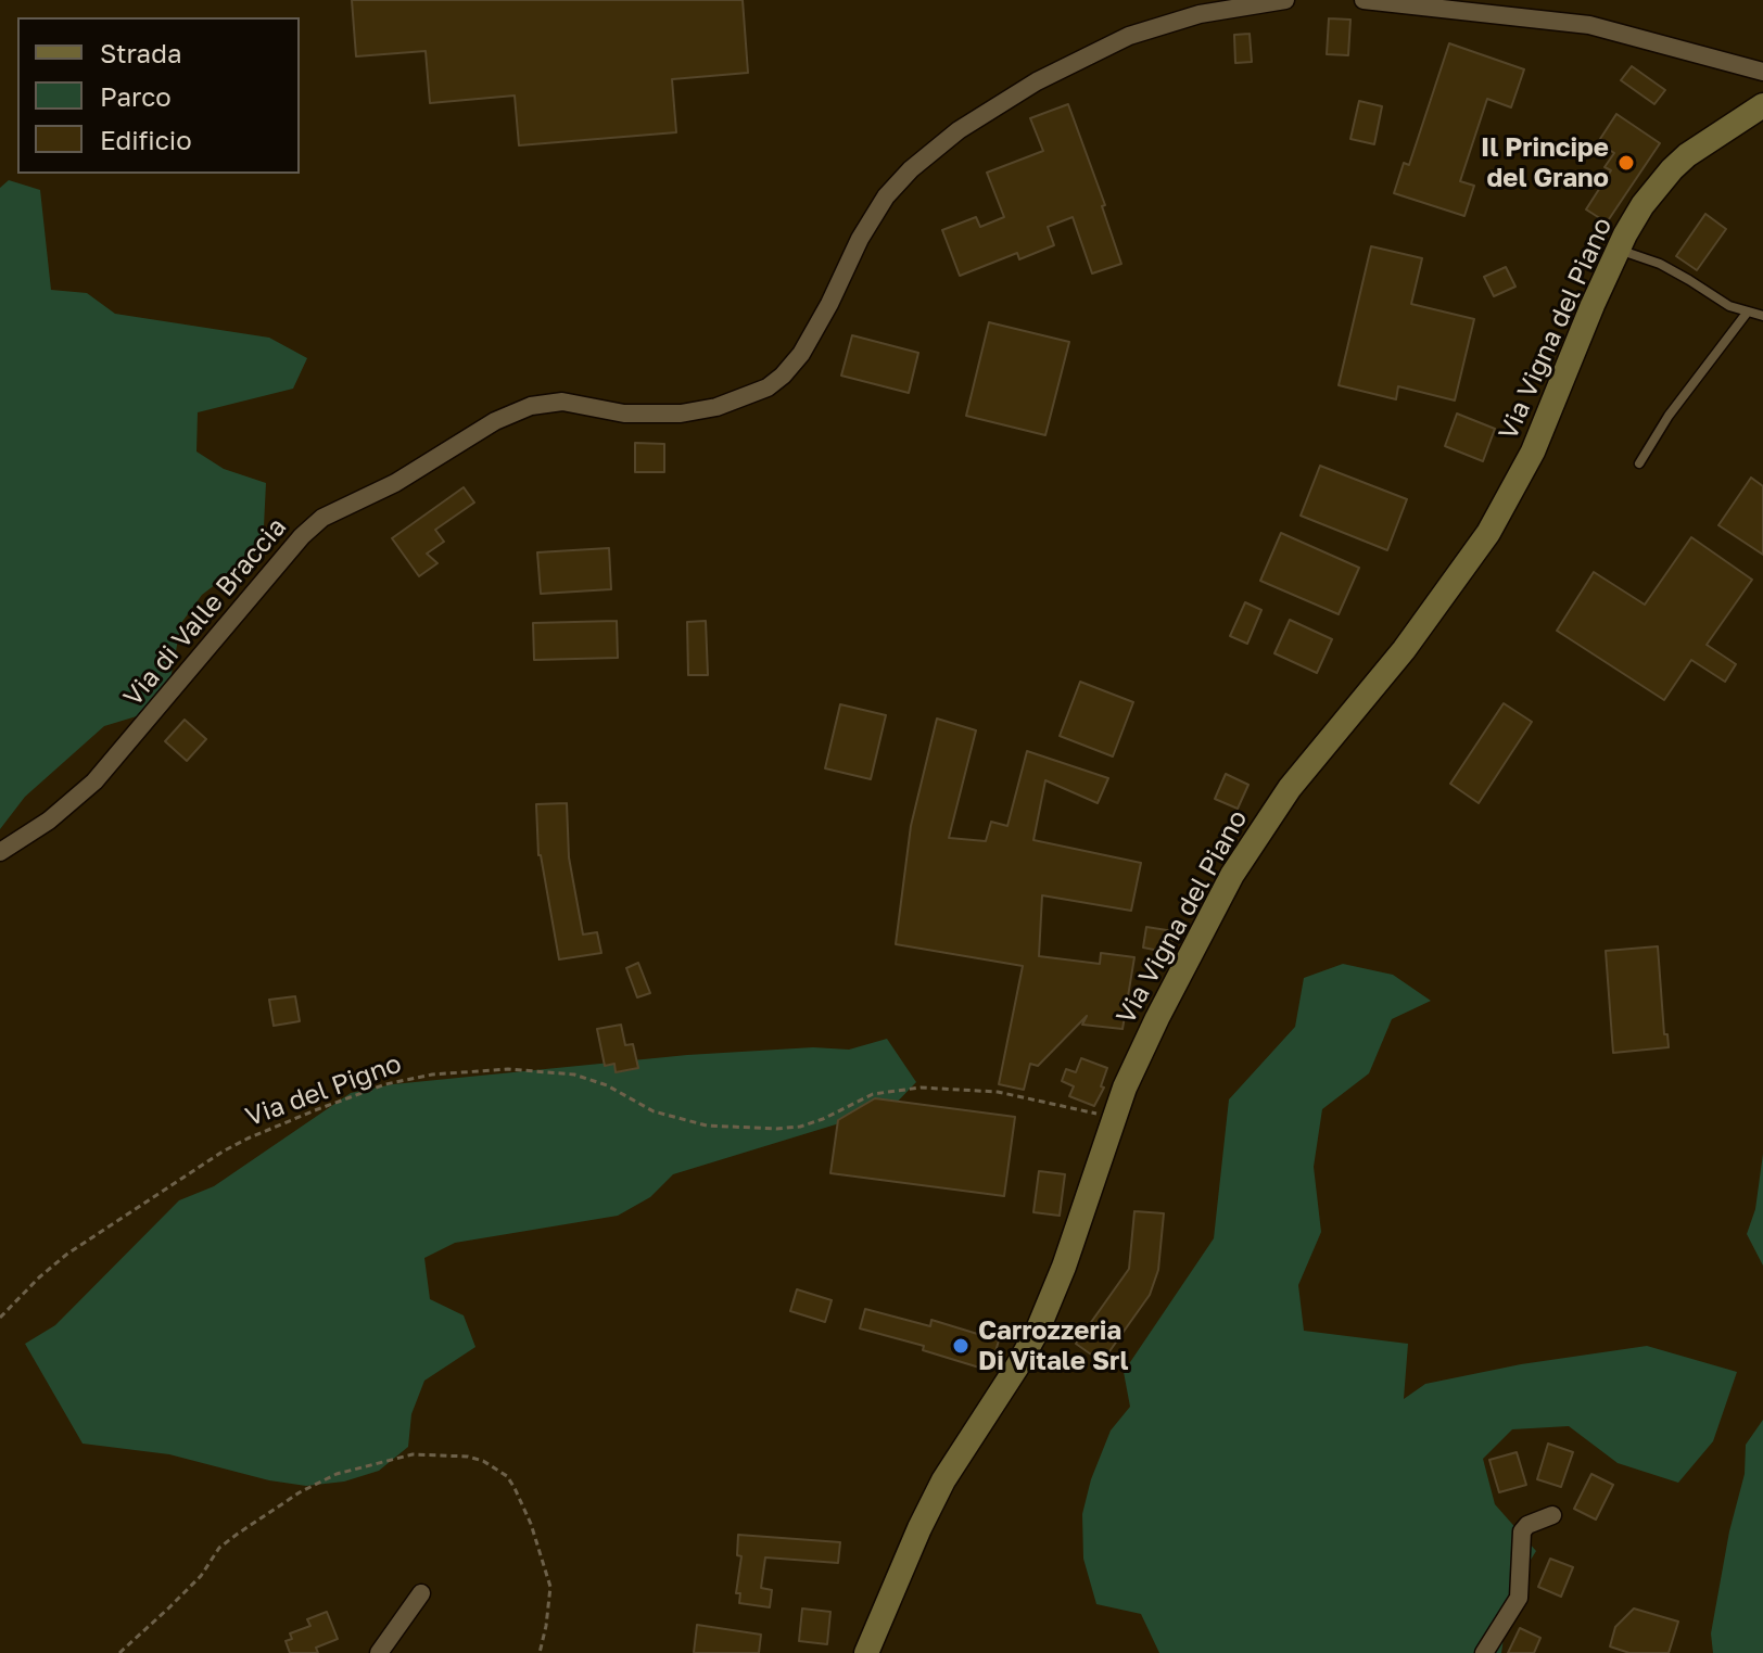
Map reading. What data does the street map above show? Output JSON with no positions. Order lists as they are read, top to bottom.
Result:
{
  "streets": {
    "main road": ["Via Vigna del Piano"],
    "street": ["Via di Valle Braccia"],
    "path": ["Via del Pigno"]
  },
  "crossings": [
    ["Via Vigna del Piano", "Via del Pigno"]
  ],
  "places": ["Il Principe del Grano", "Carrozzeria Di Vitale Srl"],
  "legend": ["Strada", "Parco", "Edificio"]
}
